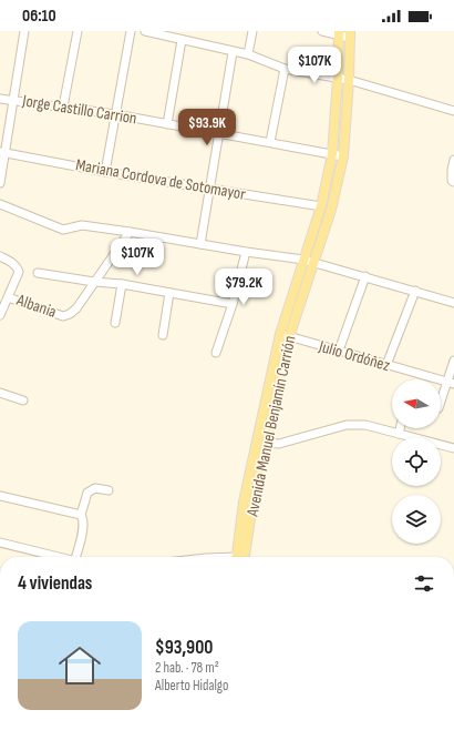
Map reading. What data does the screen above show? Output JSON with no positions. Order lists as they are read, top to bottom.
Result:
{
  "streets": {
    "main road": ["Avenida Manuel Benjamín Carrión"],
    "street": [
      "Jorge Castillo Carrion",
      "Mariana Cordova de Sotomayor",
      "Albania",
      "Julio Ordóñez"
    ]
  },
  "crossings": [
    ["Jorge Castillo Carrion", "Avenida Manuel Benjamín Carrión"],
    ["Mariana Cordova de Sotomayor", "Avenida Manuel Benjamín Carrión"],
    ["Julio Ordóñez", "Avenida Manuel Benjamín Carrión"]
  ],
  "north": "left",
  "page": {
    "status": "06:10",
    "price": [
      "$107K",
      "$93.9K",
      "$107K",
      "$79.2K"
    ],
    "heading": "4 viviendas",
    "list": [
      {
        "name": "$93,900",
        "note": "2 hab. · 78 m² · Alberto Hidalgo"
      }
    ]
  }
}
